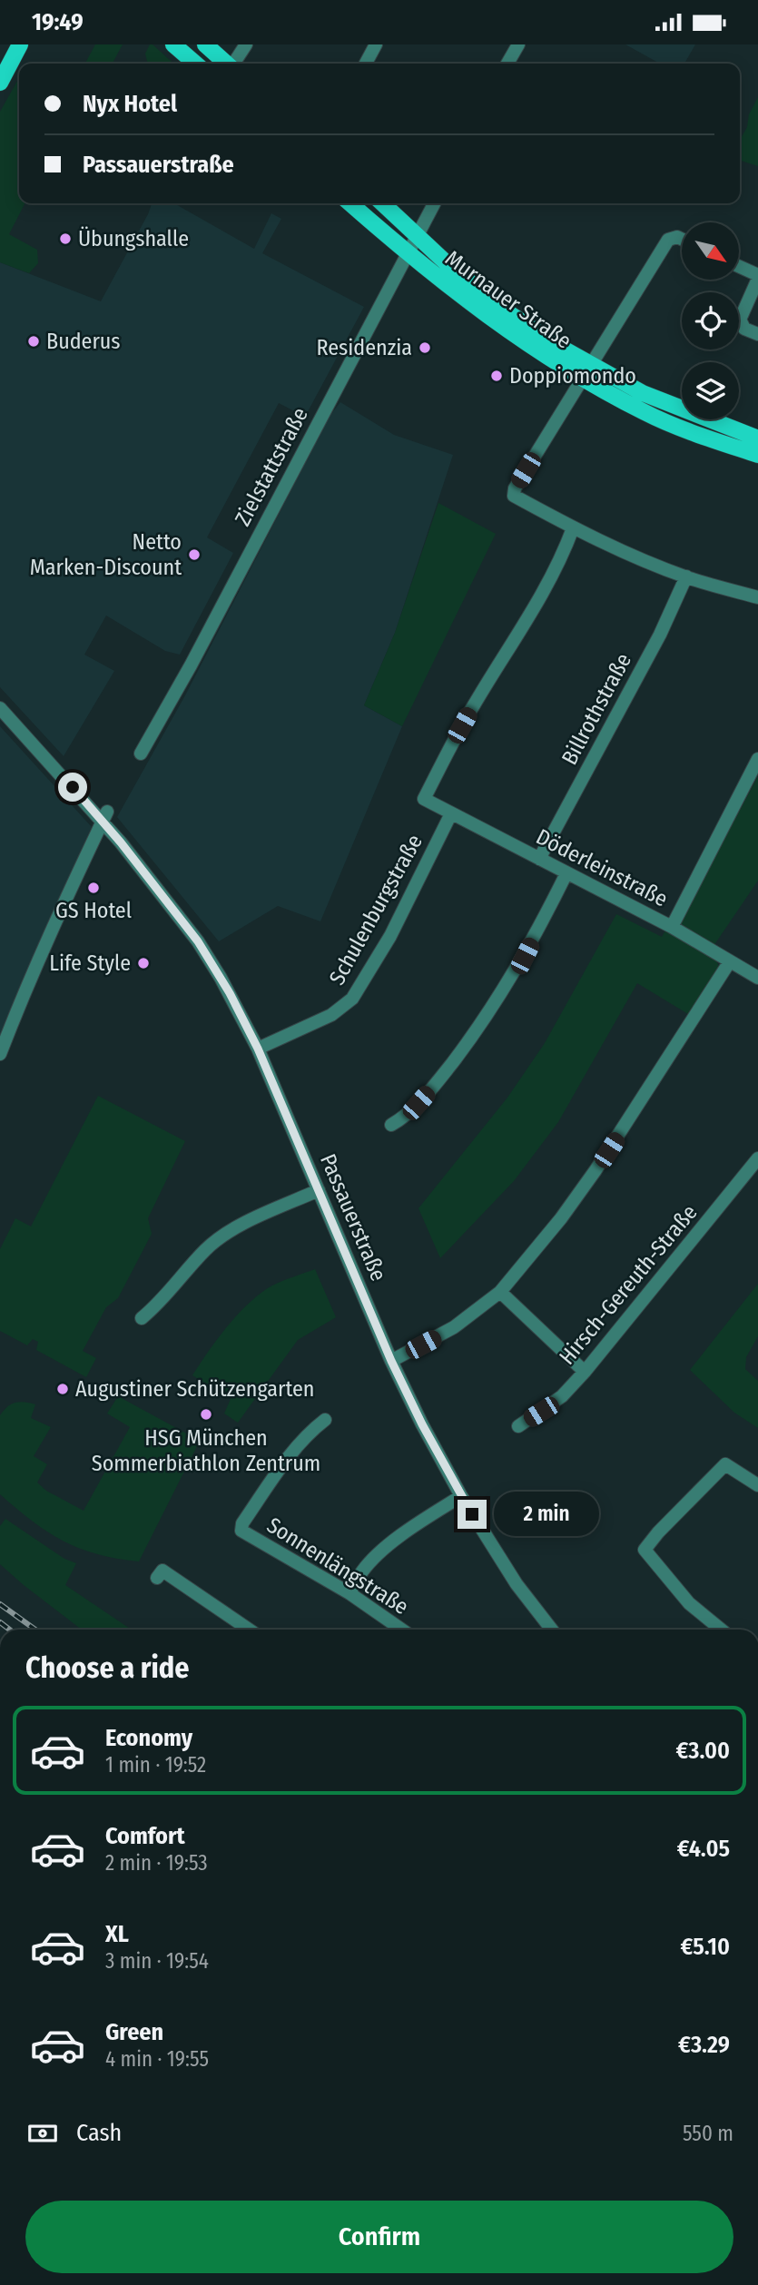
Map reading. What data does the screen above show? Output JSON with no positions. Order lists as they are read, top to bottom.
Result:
{
  "streets": {
    "main road": ["Murnauer Straße"],
    "street": [
      "Zielstattstraße",
      "Billrothstraße",
      "Döderleinstraße",
      "Schulenburgstraße",
      "Passauerstraße",
      "Hirsch-Gereuth-Straße",
      "Sonnenlängstraße"
    ]
  },
  "crossings": [
    ["Murnauer Straße", "Zielstattstraße"],
    ["Billrothstraße", "Döderleinstraße"],
    ["Döderleinstraße", "Schulenburgstraße"],
    ["Schulenburgstraße", "Passauerstraße"]
  ],
  "places": [
    "Übungshalle",
    "Buderus",
    "Residenzia",
    "Doppiomondo",
    "Netto Marken-Discount",
    "GS Hotel",
    "Life Style",
    "Augustiner Schützengarten",
    "HSG München Sommerbiathlon Zentrum"
  ],
  "north": "bottom right",
  "page": {
    "status": "19:49",
    "banner": ["Nyx Hotel", "Passauerstraße"],
    "bubble": "2 min",
    "heading": "Choose a ride",
    "list": [
      {
        "name": "Economy",
        "note": "1 min · 19:52",
        "value": "€3.00"
      },
      {
        "name": "Comfort",
        "note": "2 min · 19:53",
        "value": "€4.05"
      },
      {
        "name": "XL",
        "note": "3 min · 19:54",
        "value": "€5.10"
      },
      {
        "name": "Green",
        "note": "4 min · 19:55",
        "value": "€3.29"
      }
    ],
    "pay": ["Cash", "550 m"],
    "buttons": "Confirm"
  }
}
